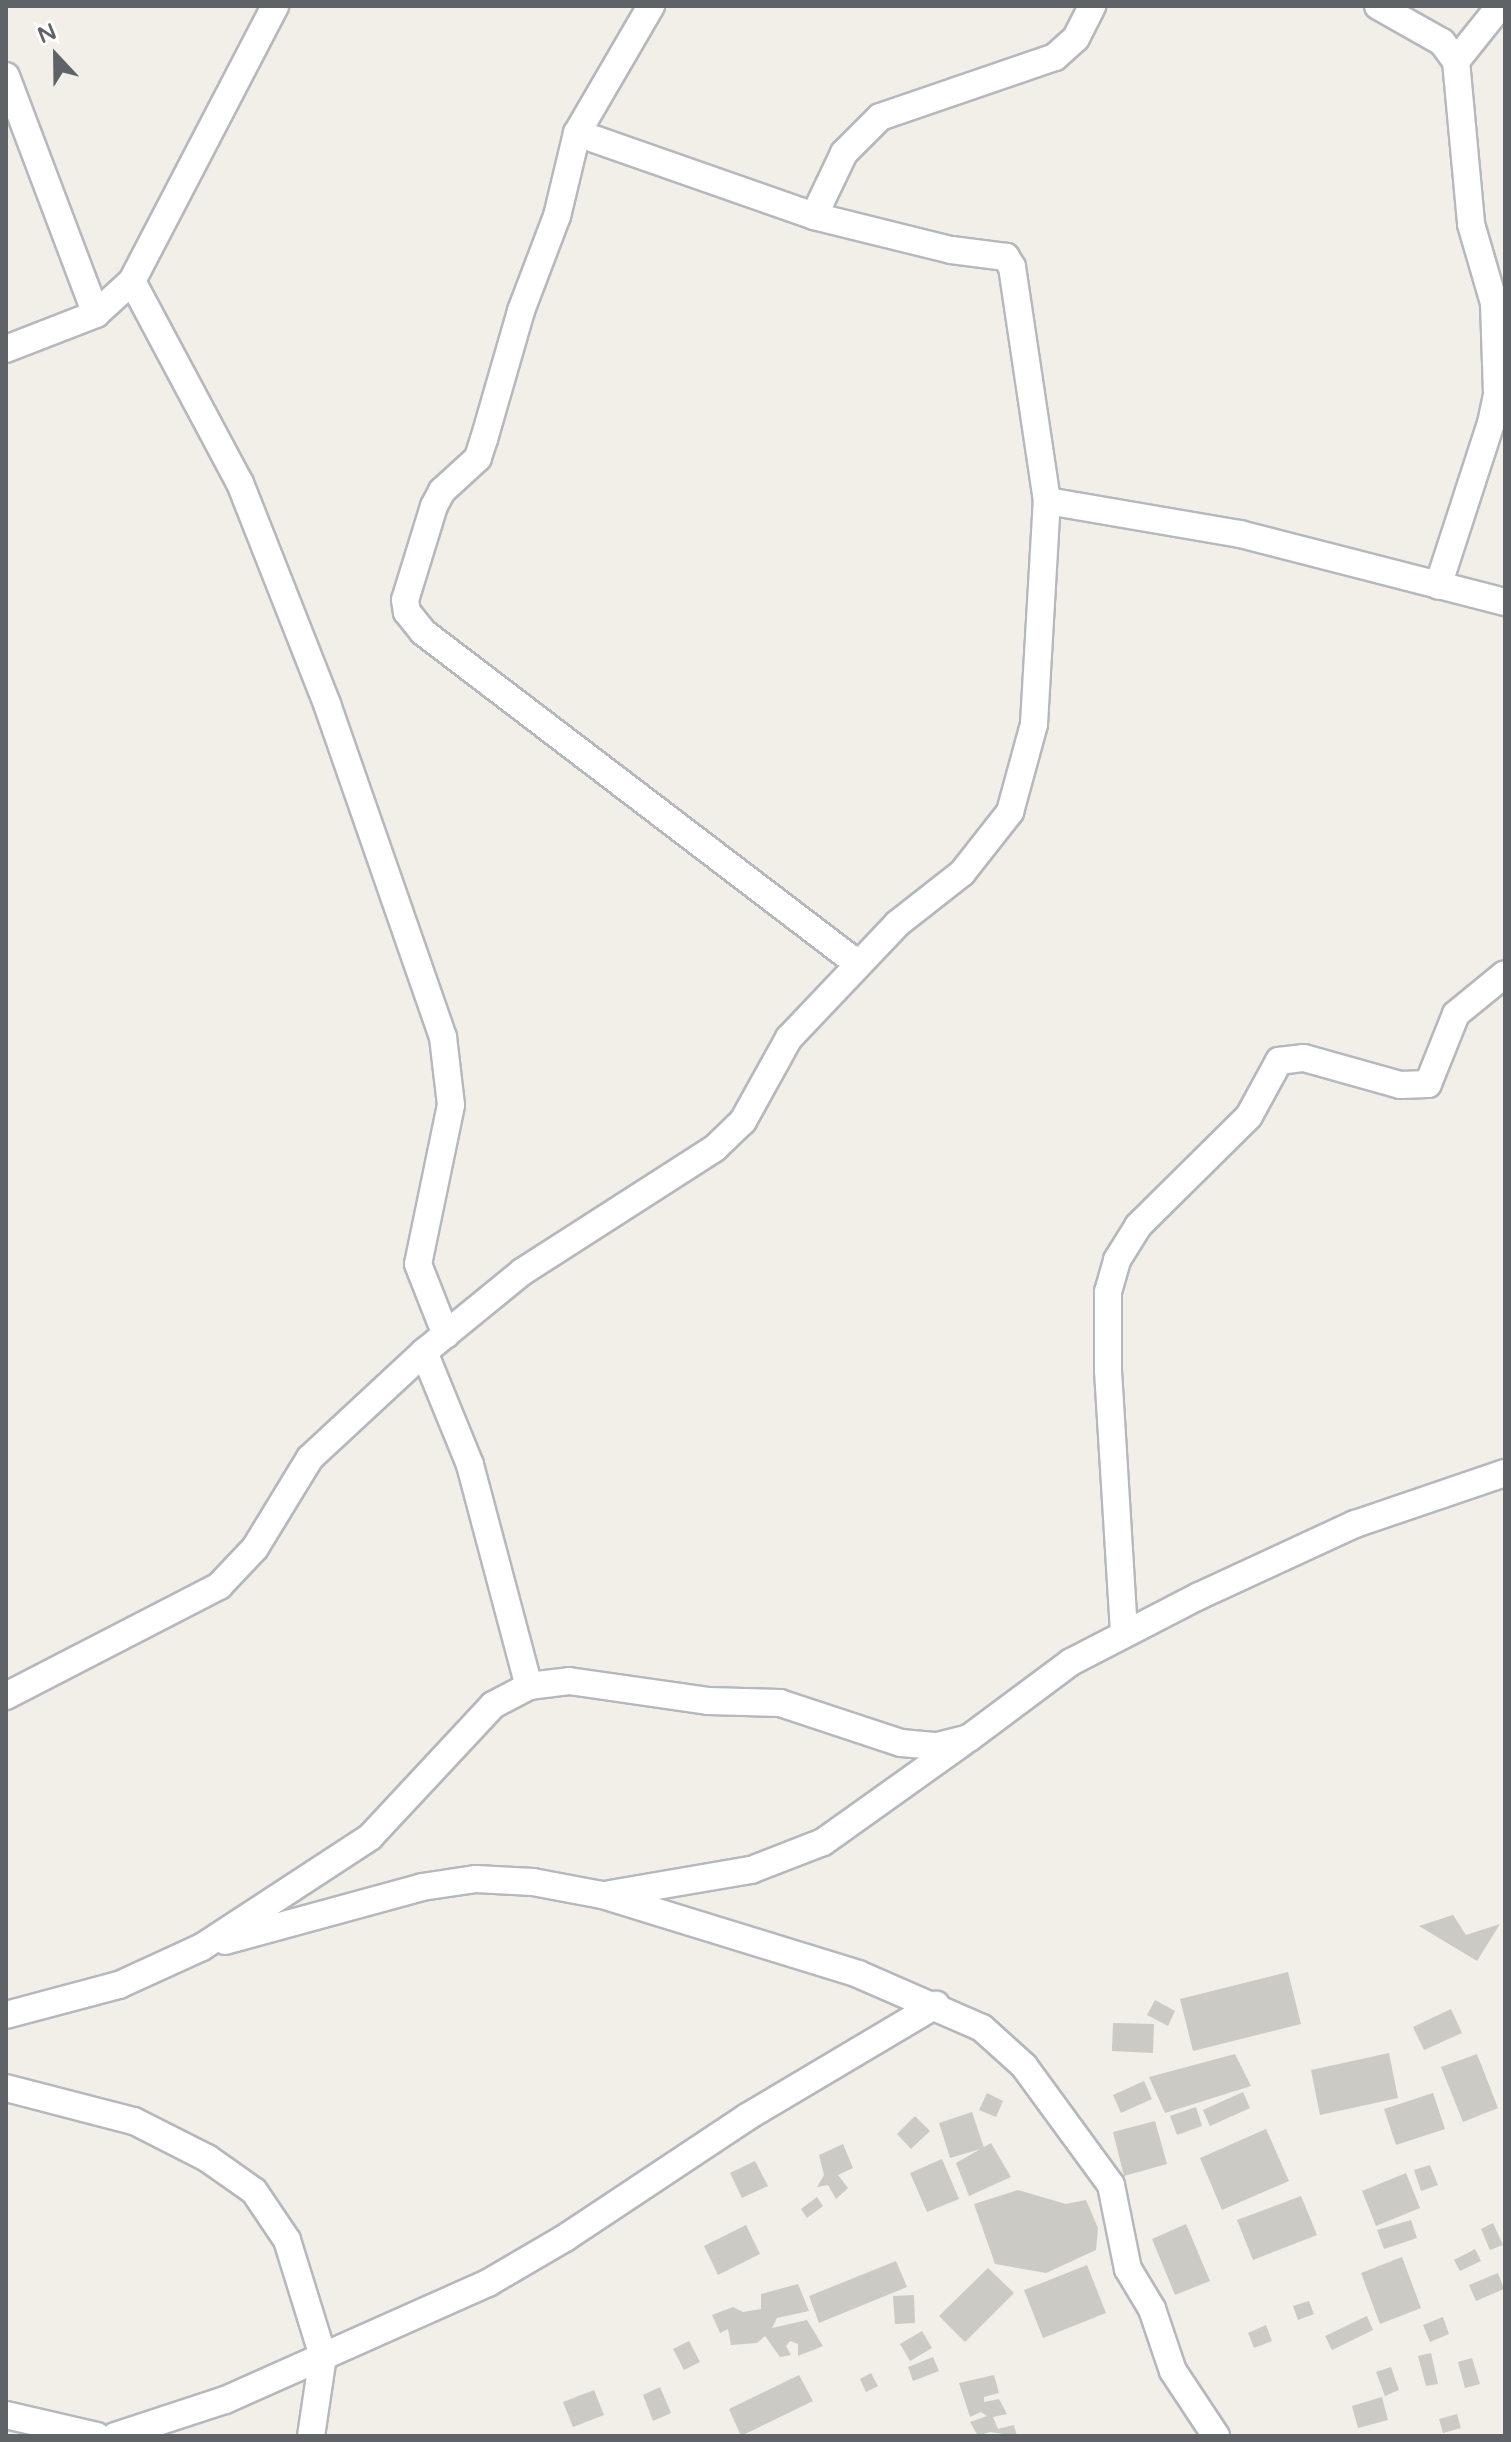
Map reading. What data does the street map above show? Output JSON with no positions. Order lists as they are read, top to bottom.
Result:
{
  "north": "top"
}
